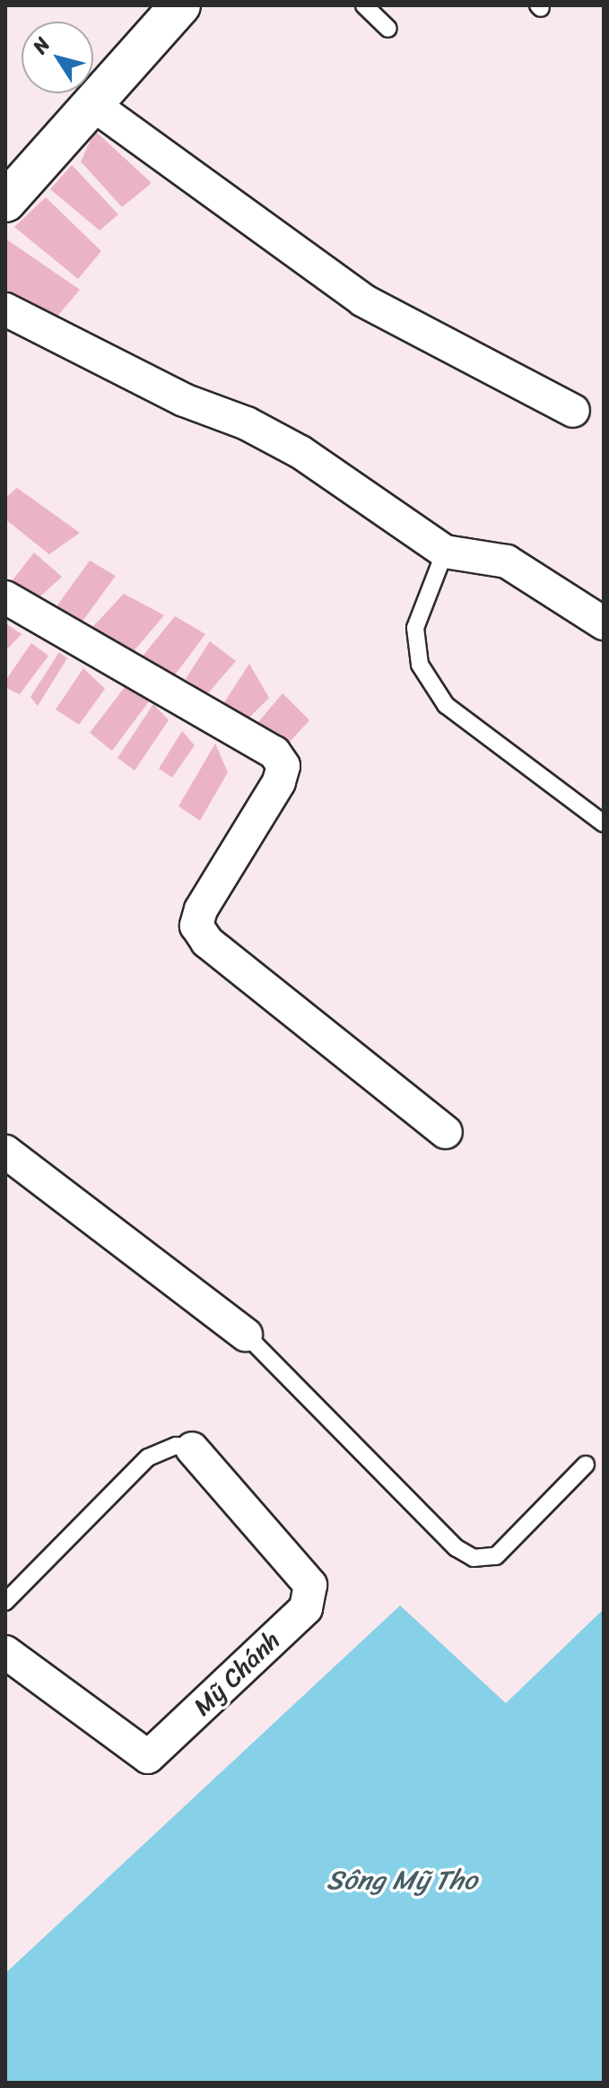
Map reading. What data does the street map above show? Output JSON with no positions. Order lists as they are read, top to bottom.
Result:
{
  "streets": {
    "street": ["Mỹ Chánh"]
  },
  "water": ["Sông Mỹ Tho"],
  "north": "top left"
}
